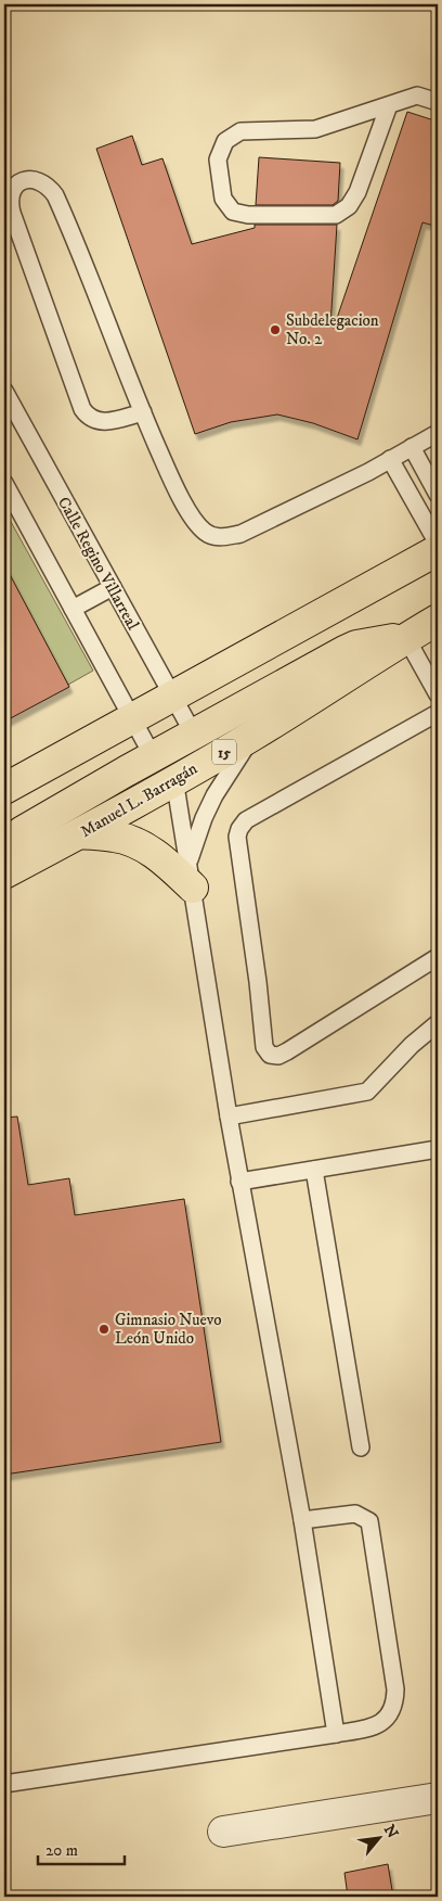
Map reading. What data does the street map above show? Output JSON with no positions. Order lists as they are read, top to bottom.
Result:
{
  "streets": {
    "highway": ["15", "Manuel L. Barragán"],
    "lane": ["Calle Regino Villarreal"]
  },
  "places": ["Subdelegacion No. 2", "Gimnasio Nuevo León Unido"],
  "scale_bar": "20 m",
  "north": "top right"
}
